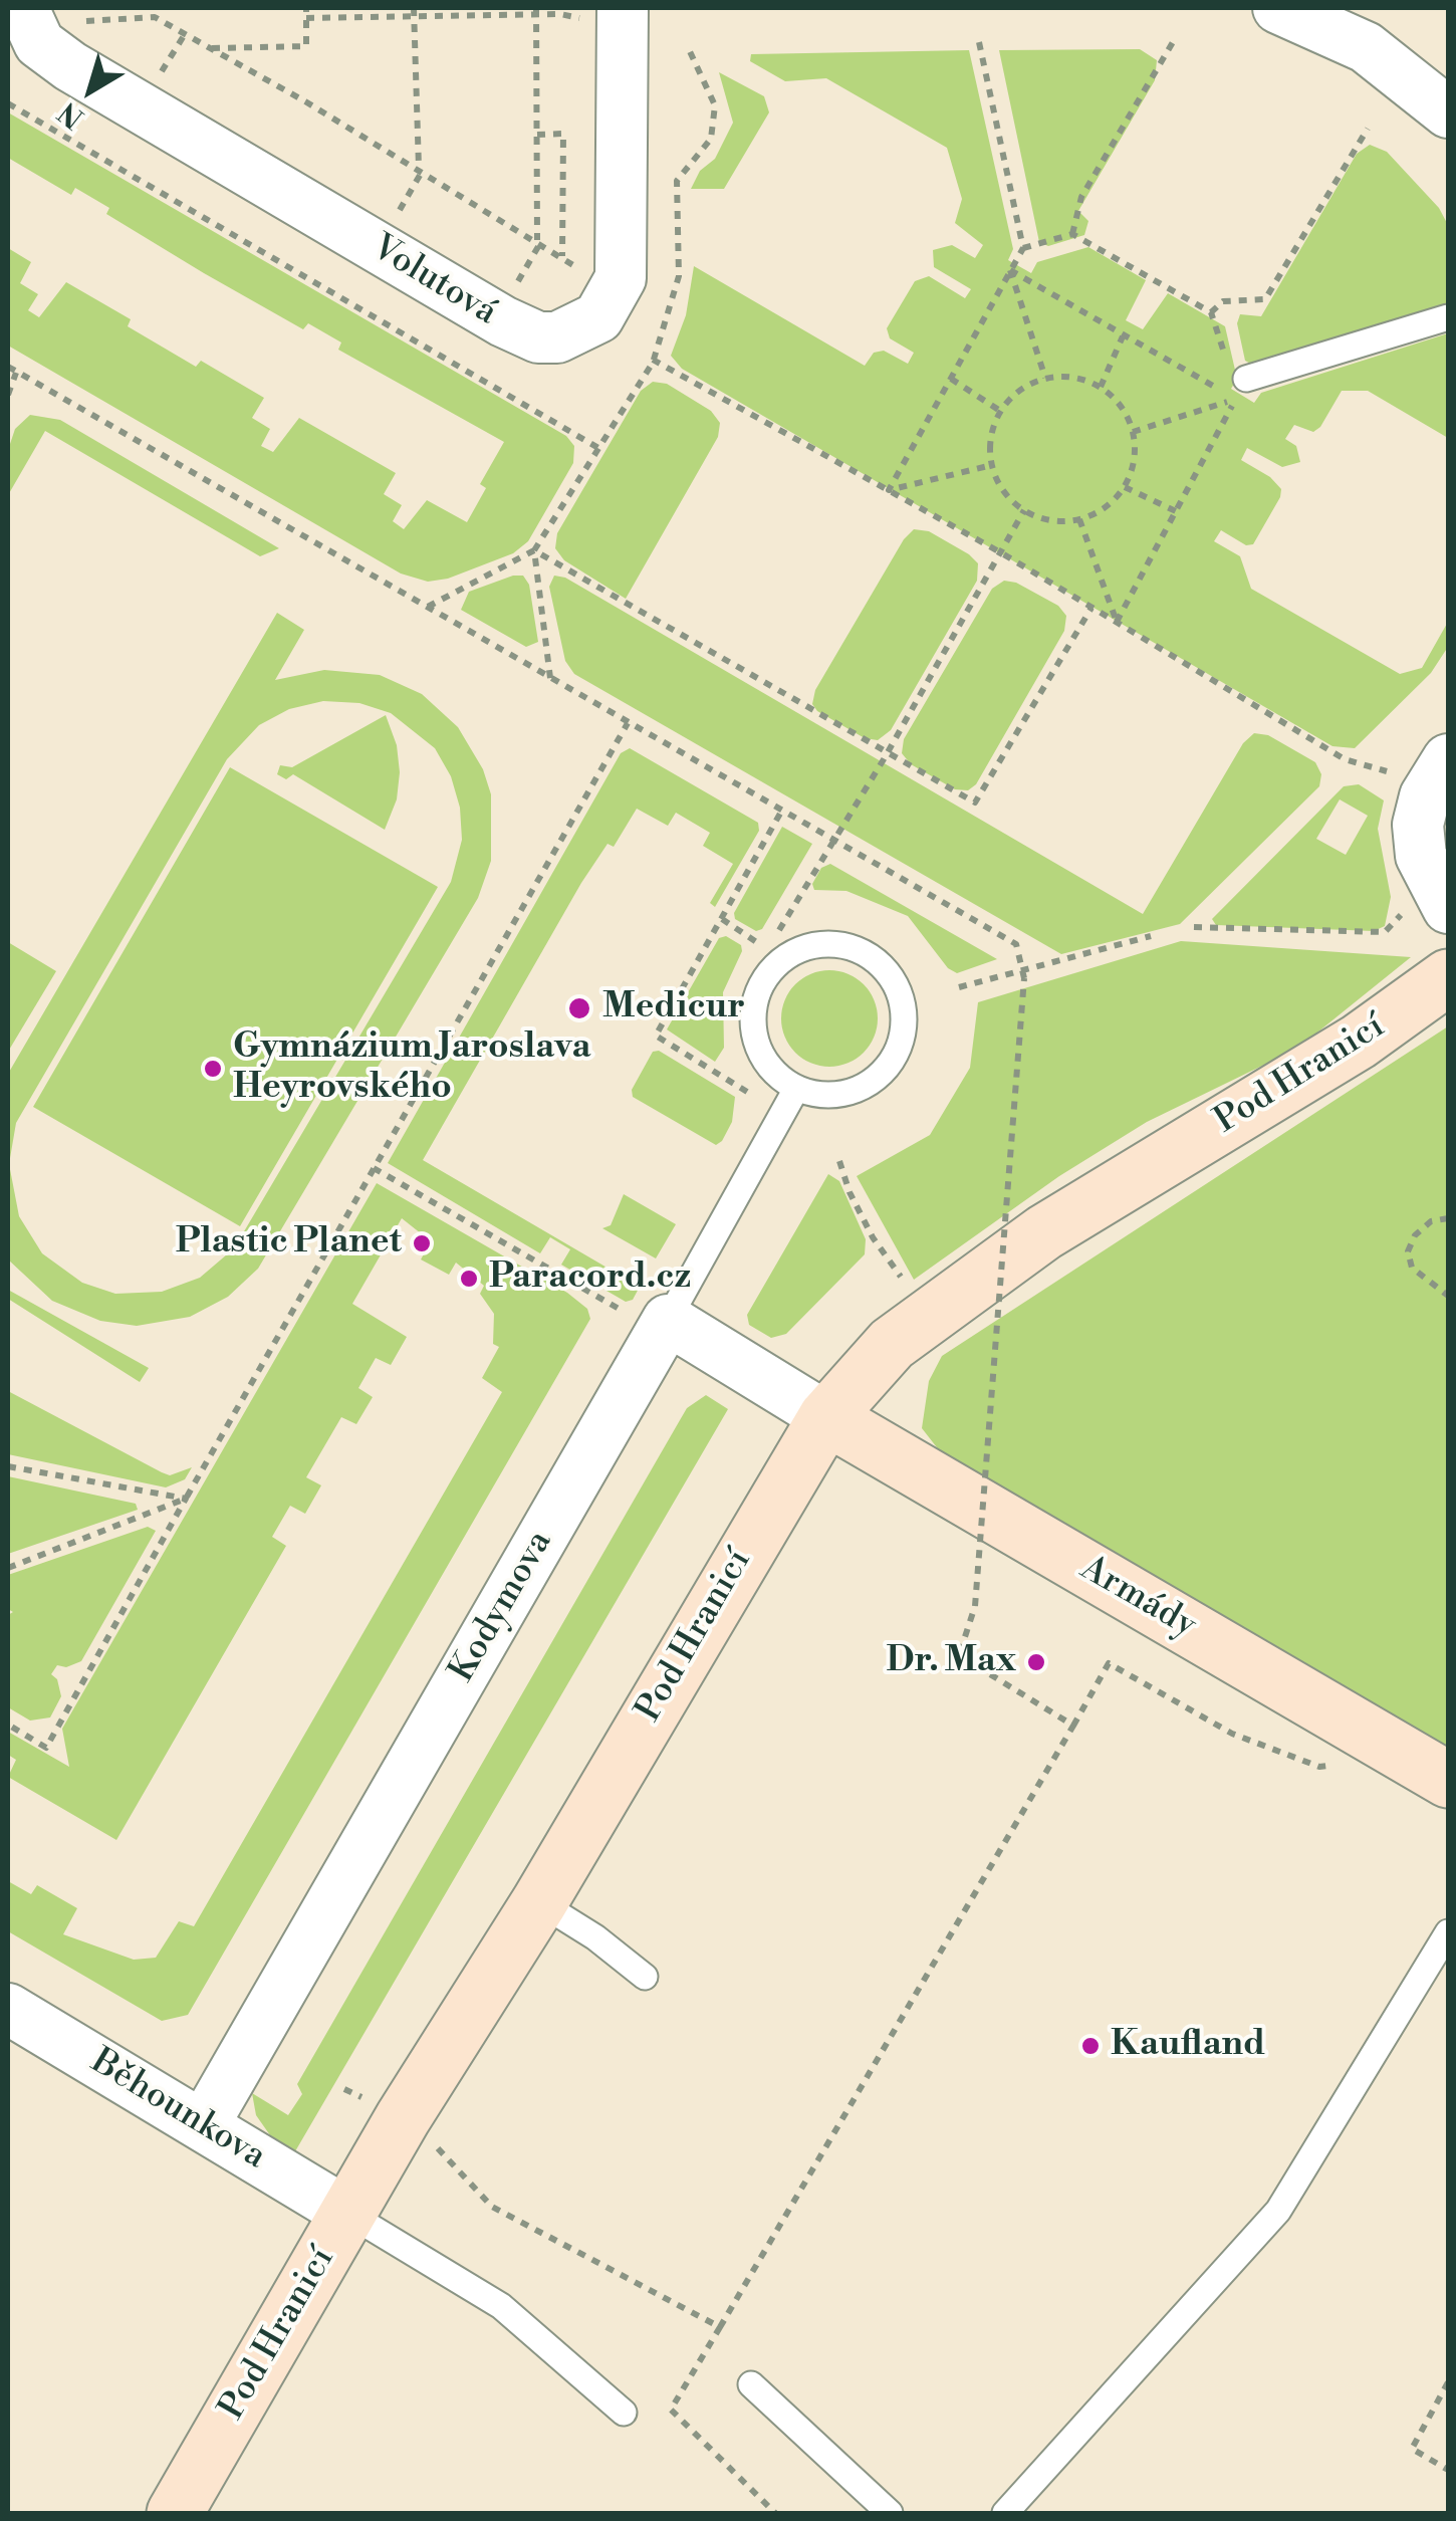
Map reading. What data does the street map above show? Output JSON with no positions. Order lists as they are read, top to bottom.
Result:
{
  "streets": {
    "street": [
      "Volutová",
      "Pod Hranicí",
      "Armády",
      "Kodymova",
      "Běhounkova"
    ]
  },
  "crossings": [
    ["Pod Hranicí", "Armády"],
    ["Pod Hranicí", "Běhounkova"],
    ["Kodymova", "Běhounkova"]
  ],
  "places": [
    "Medicur",
    "Gymnázium Jaroslava Heyrovského",
    "Plastic Planet",
    "Paracord.cz",
    "Dr. Max",
    "Kaufland"
  ],
  "north": "bottom left"
}
